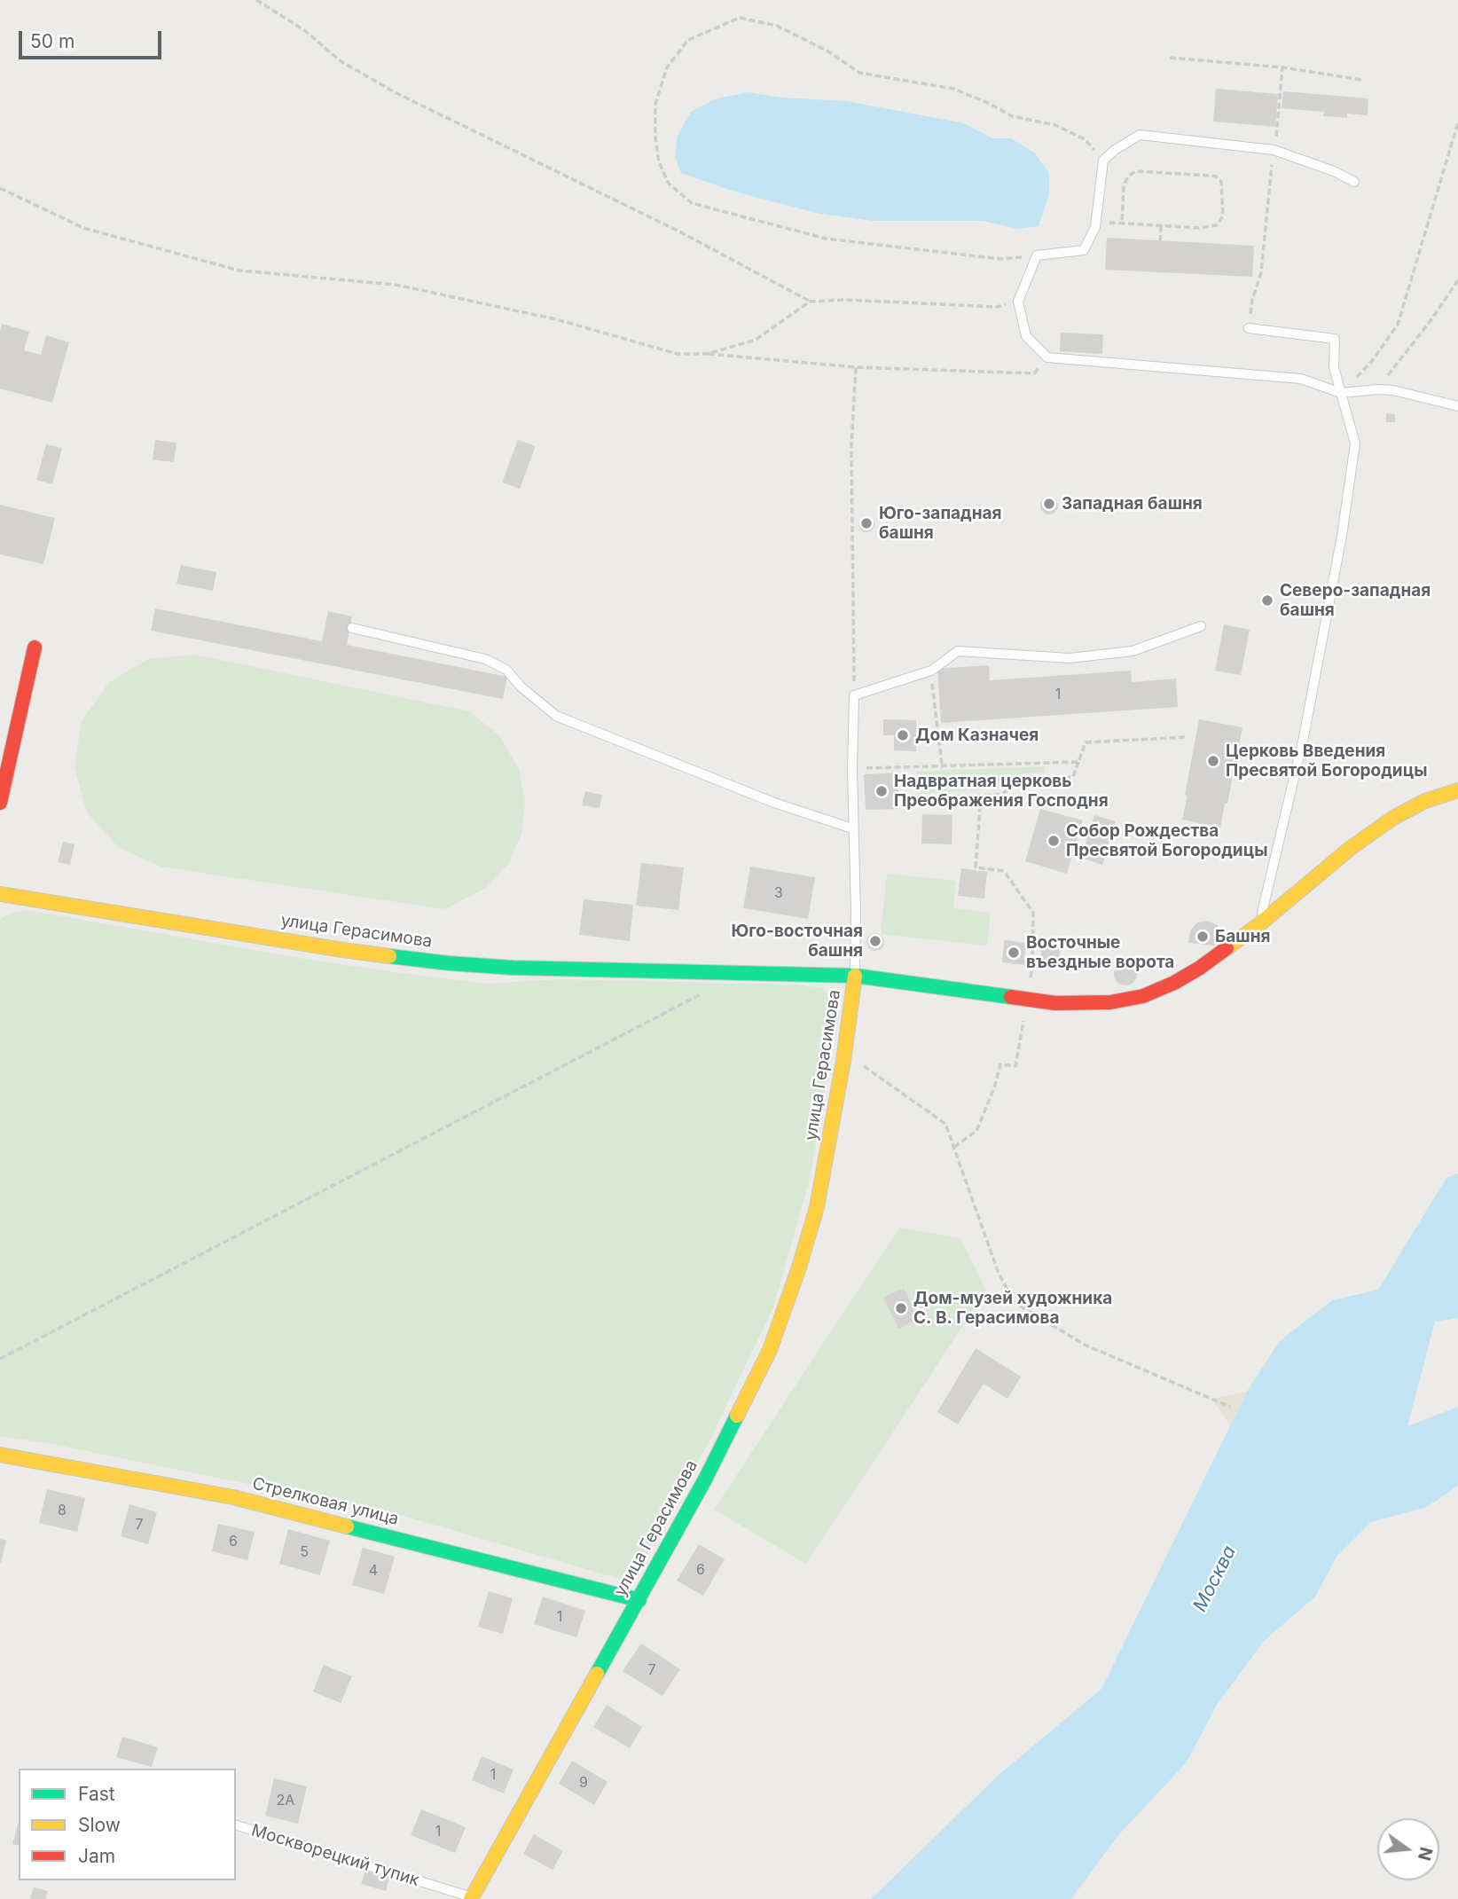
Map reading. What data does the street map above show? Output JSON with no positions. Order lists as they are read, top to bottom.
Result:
{
  "streets": {
    "street": ["улица Герасимова", "Стрелковая улица"],
    "lane": ["Москворецкий тупик"]
  },
  "crossings": [
    ["улица Герасимова", "Стрелковая улица"],
    ["улица Герасимова", "Москворецкий тупик"]
  ],
  "water": ["Москва"],
  "places": [
    "Западная башня",
    "Юго-западная башня",
    "Северо-западная башня",
    "Дом Казначея",
    "Церковь Введения Пресвятой Богородицы",
    "Надвратная церковь Преображения Господня",
    "Собор Рождества Пресвятой Богородицы",
    "Башня",
    "Юго-восточная башня",
    "Восточные въездные ворота",
    "Дом-музей художника С. В. Герасимова"
  ],
  "house_numbers": [
    "1",
    "3",
    "8",
    "7",
    "6",
    "5",
    "6",
    "4",
    "1",
    "7",
    "1",
    "9",
    "2А",
    "1"
  ],
  "legend": ["Fast", "Slow", "Jam"],
  "scale_bar": "50 m",
  "north": "right"
}
